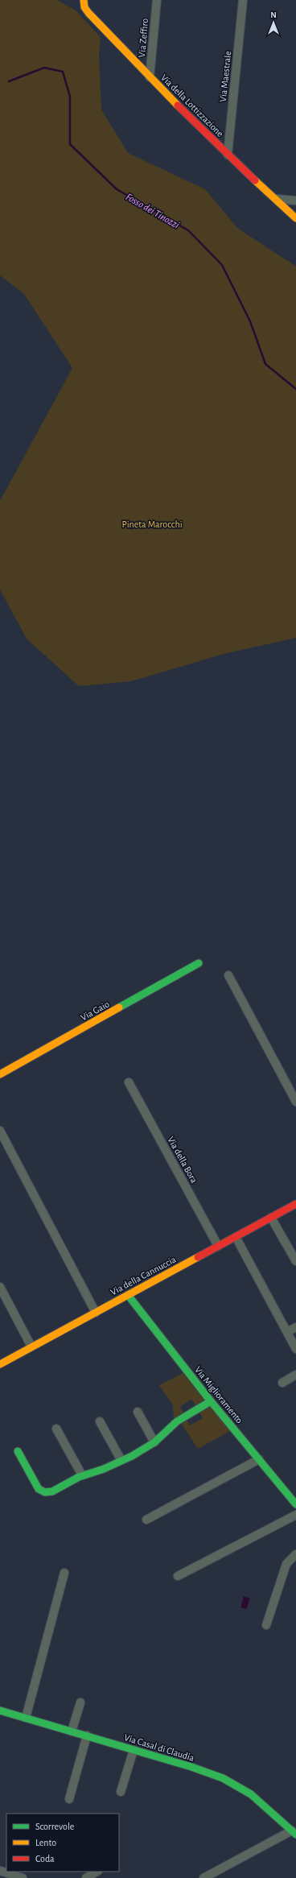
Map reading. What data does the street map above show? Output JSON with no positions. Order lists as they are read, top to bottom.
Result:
{
  "streets": {
    "street": [
      "Via Zeffiro",
      "Via Maestrale",
      "Via della Lottizzazione",
      "Via Gaio",
      "Via della Bora",
      "Via della Cannuccia",
      "Via Miglioramento",
      "Via Casal di Claudia"
    ]
  },
  "crossings": [
    ["Via Zeffiro", "Via della Lottizzazione"],
    ["Via Maestrale", "Via della Lottizzazione"],
    ["Via della Bora", "Via della Cannuccia"],
    ["Via della Cannuccia", "Via Miglioramento"]
  ],
  "water": ["Fosso dei Tinozzi"],
  "parks": ["Pineta Marocchi"],
  "legend": ["Scorrevole", "Lento", "Coda"],
  "north": "top"
}
